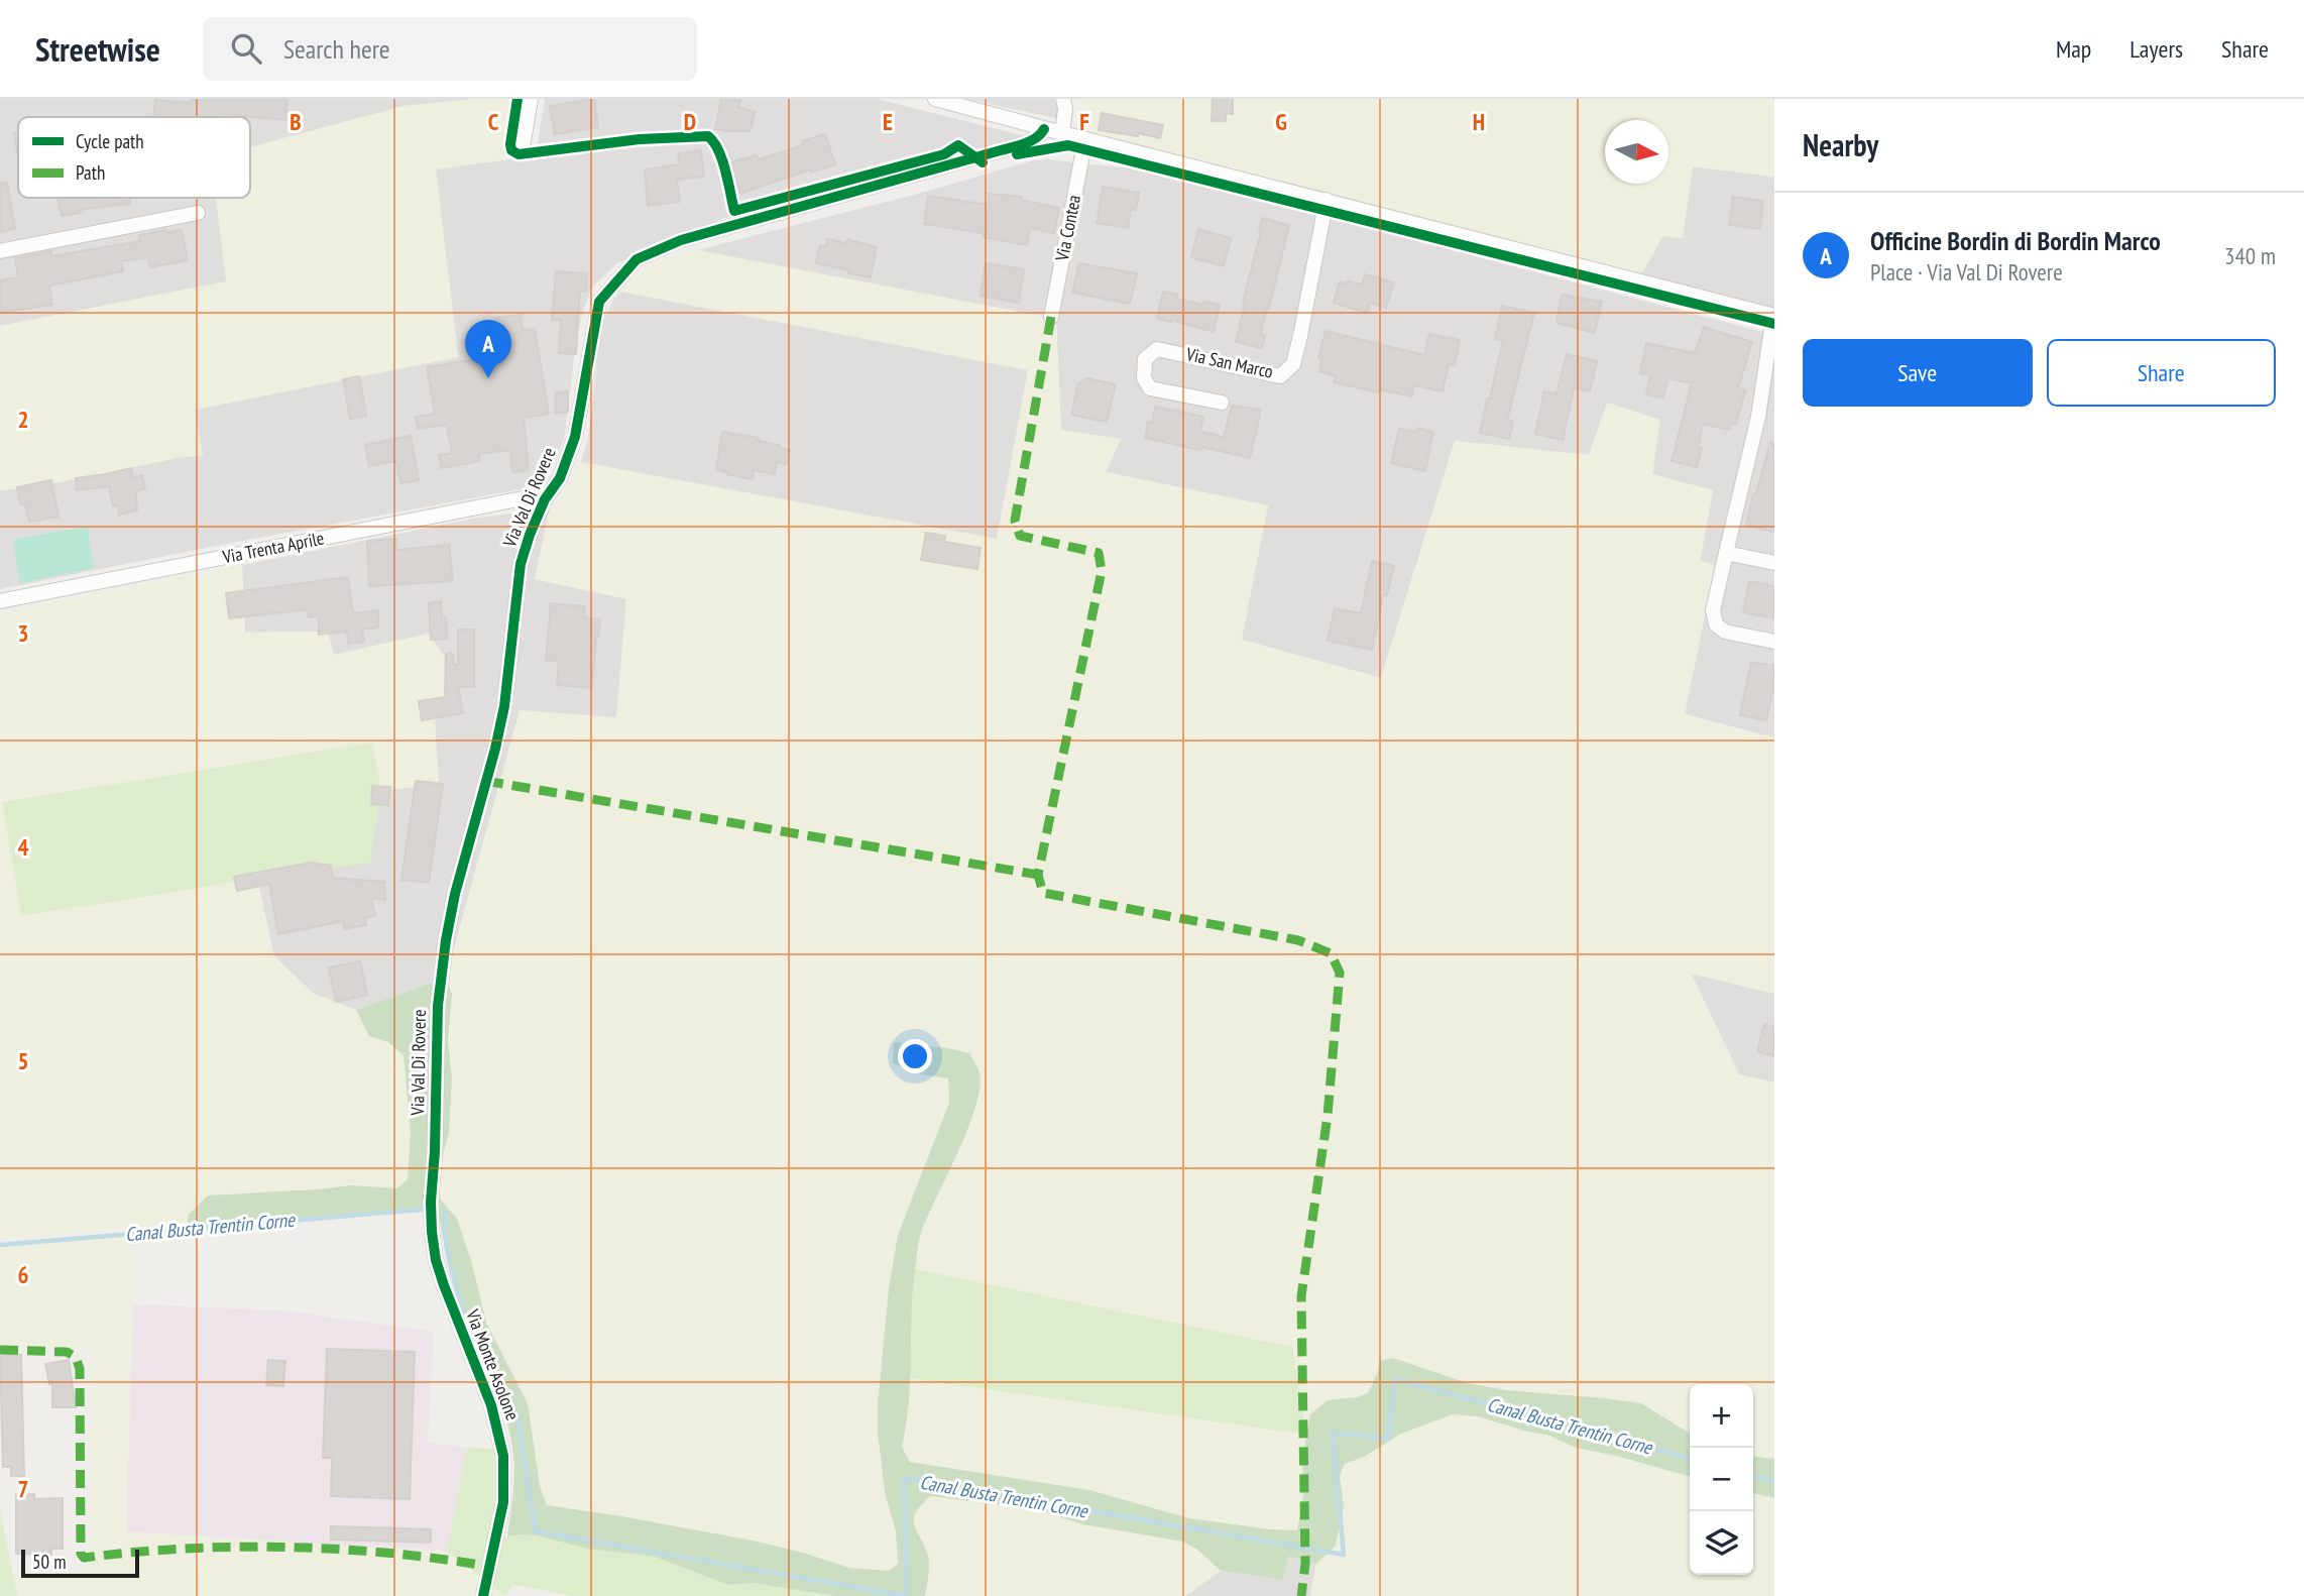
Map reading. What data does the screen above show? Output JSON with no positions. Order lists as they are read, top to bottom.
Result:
{
  "streets": {
    "street": [
      "Via Contea",
      "Via San Marco",
      "Via Val Di Rovere",
      "Via Trenta Aprile",
      "Via Monte Asolone"
    ]
  },
  "crossings": [
    ["Via Val Di Rovere", "Via Trenta Aprile"],
    ["Via Val Di Rovere", "Via Monte Asolone"]
  ],
  "water": ["Canal Busta Trentin Corne"],
  "legend": ["Cycle path", "Path"],
  "scale_bar": "50 m",
  "north": "right",
  "page": {
    "header": "Streetwise",
    "search": "Search here",
    "nav": ["Map", "Layers", "Share"],
    "heading": "Nearby",
    "list": [
      {
        "mark": "A",
        "name": "Officine Bordin di Bordin Marco",
        "note": "Place · Via Val Di Rovere",
        "value": "340 m"
      }
    ],
    "buttons": ["Save", "Share"],
    "pins": "A",
    "map_buttons": ["+", "−"],
    "scale": "50 m"
  },
  "grid": {
    "columns": [
      "B",
      "C",
      "D",
      "E",
      "F",
      "G",
      "H"
    ],
    "rows": [
      "2",
      "3",
      "4",
      "5",
      "6",
      "7"
    ]
  }
}
